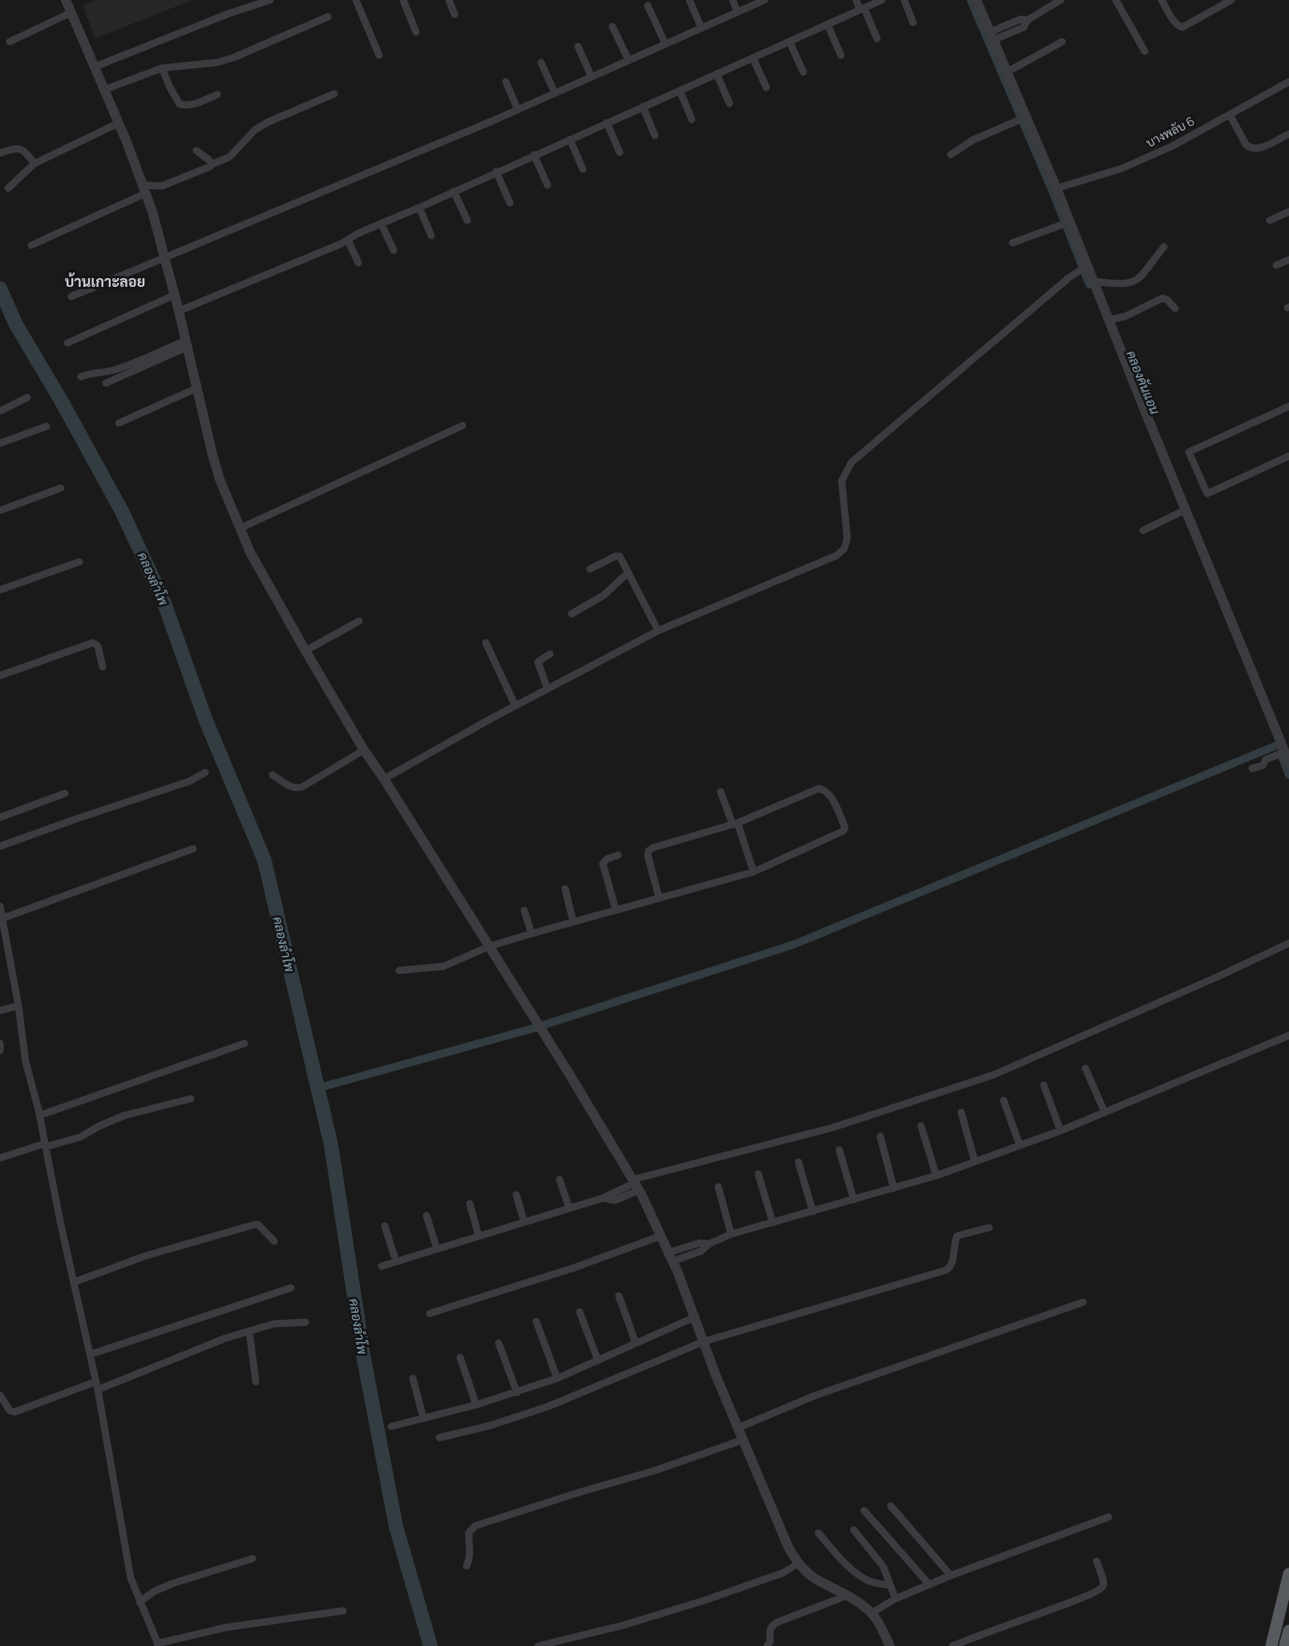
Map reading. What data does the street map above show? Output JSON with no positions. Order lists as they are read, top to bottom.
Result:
{
  "streets": {
    "street": ["บางพลับ 6"]
  },
  "districts": ["บ้านเกาะลอย"],
  "water": ["คลองคันแอน", "คลองลำโพ"]
}
